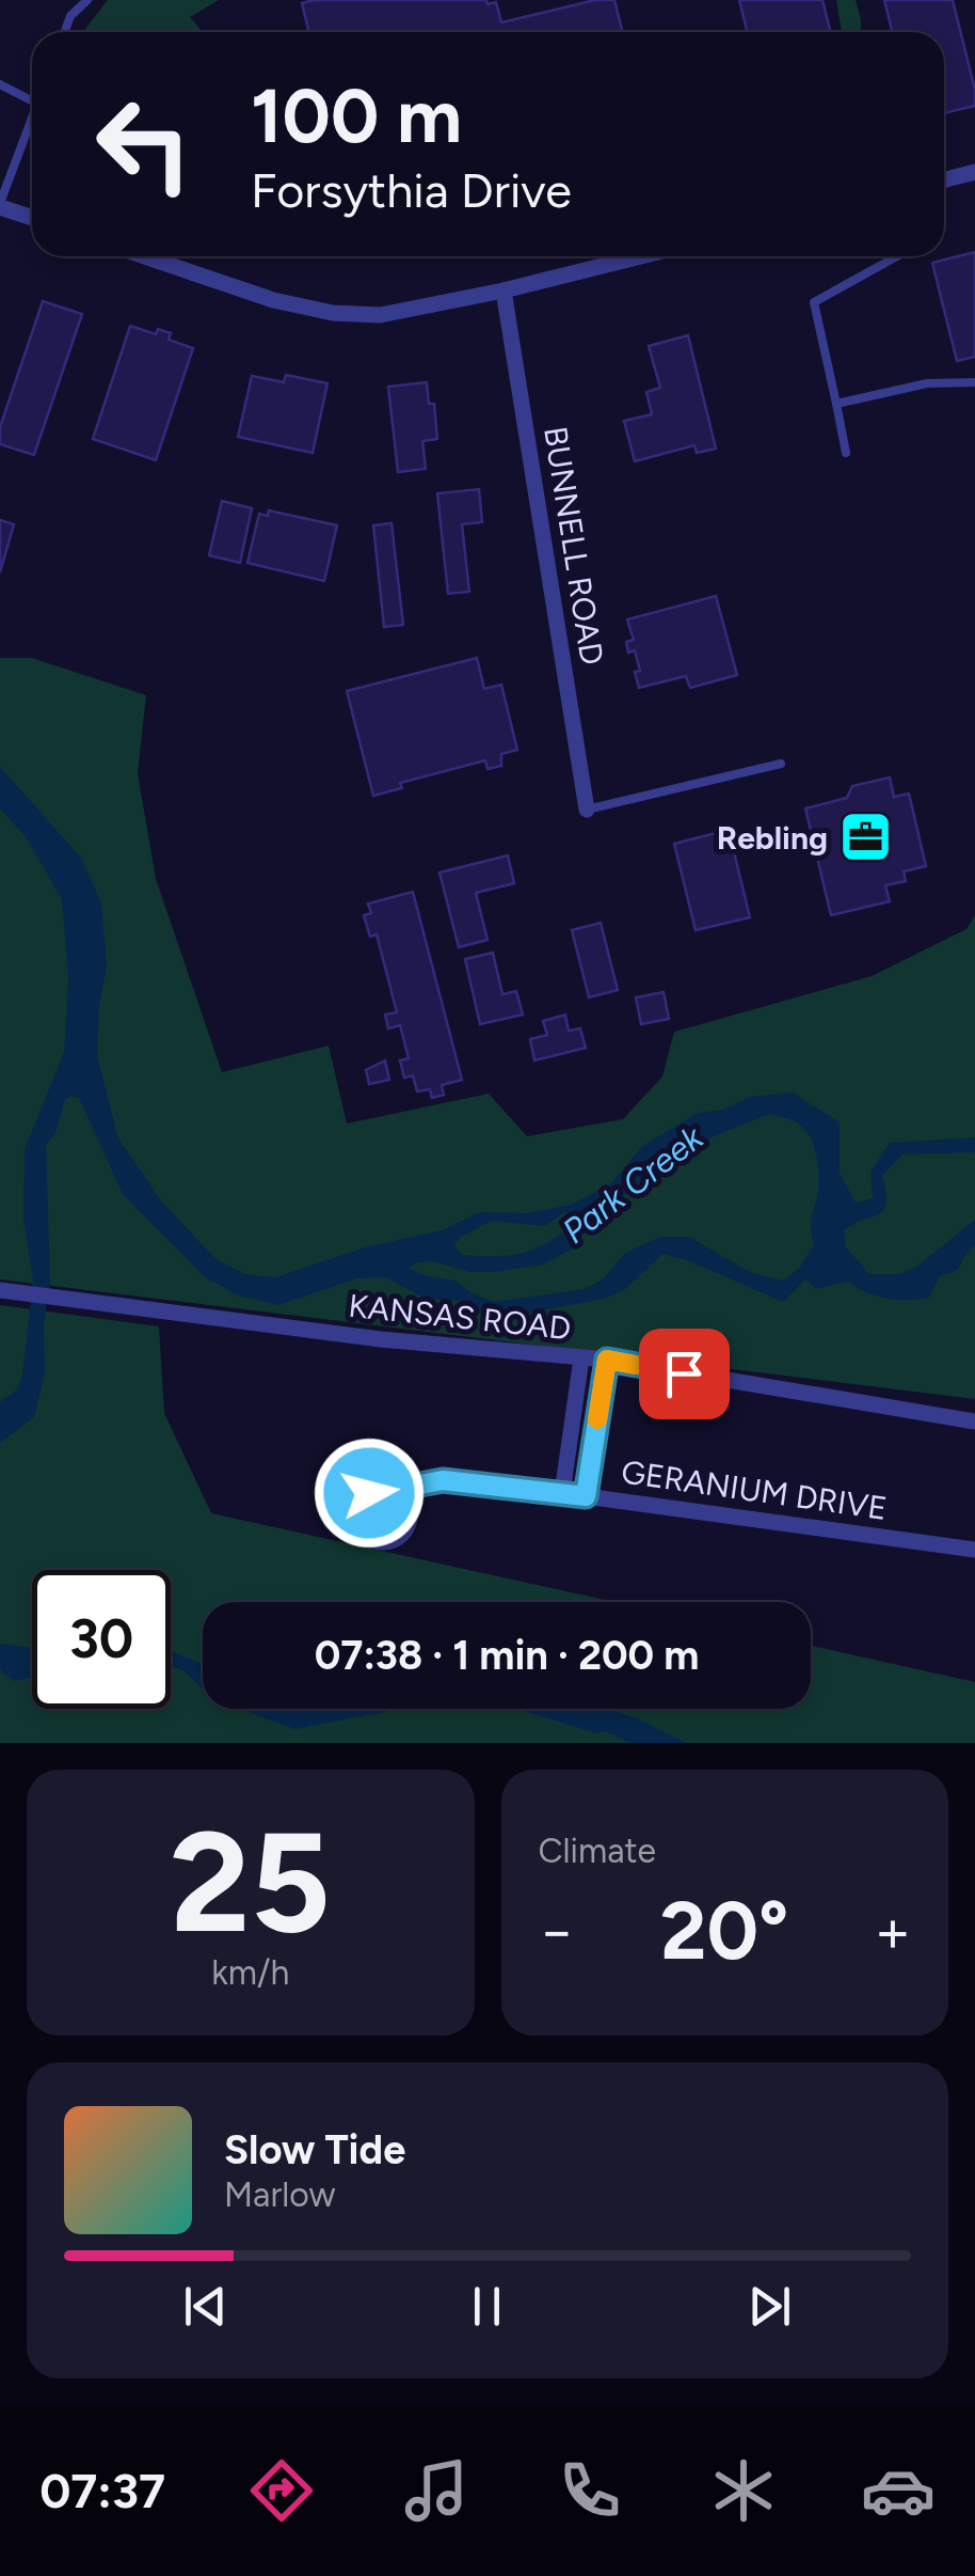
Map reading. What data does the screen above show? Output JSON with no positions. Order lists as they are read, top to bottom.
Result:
{
  "streets": {
    "street": ["BUNNELL ROAD", "KANSAS ROAD", "GERANIUM DRIVE"]
  },
  "water": ["Park Creek"],
  "places": {
    "office": ["Rebling"]
  },
  "page": {
    "turn": ["100 m", "Forsythia Drive"],
    "limit": "30",
    "trip": "07:38 · 1 min · 200 m",
    "tile": [
      ["25", "km/h"],
      "Climate"
    ],
    "heat": ["−", "20°", "+"],
    "song": ["Slow Tide", "Marlow"],
    "tabs": "07:37"
  }
}
